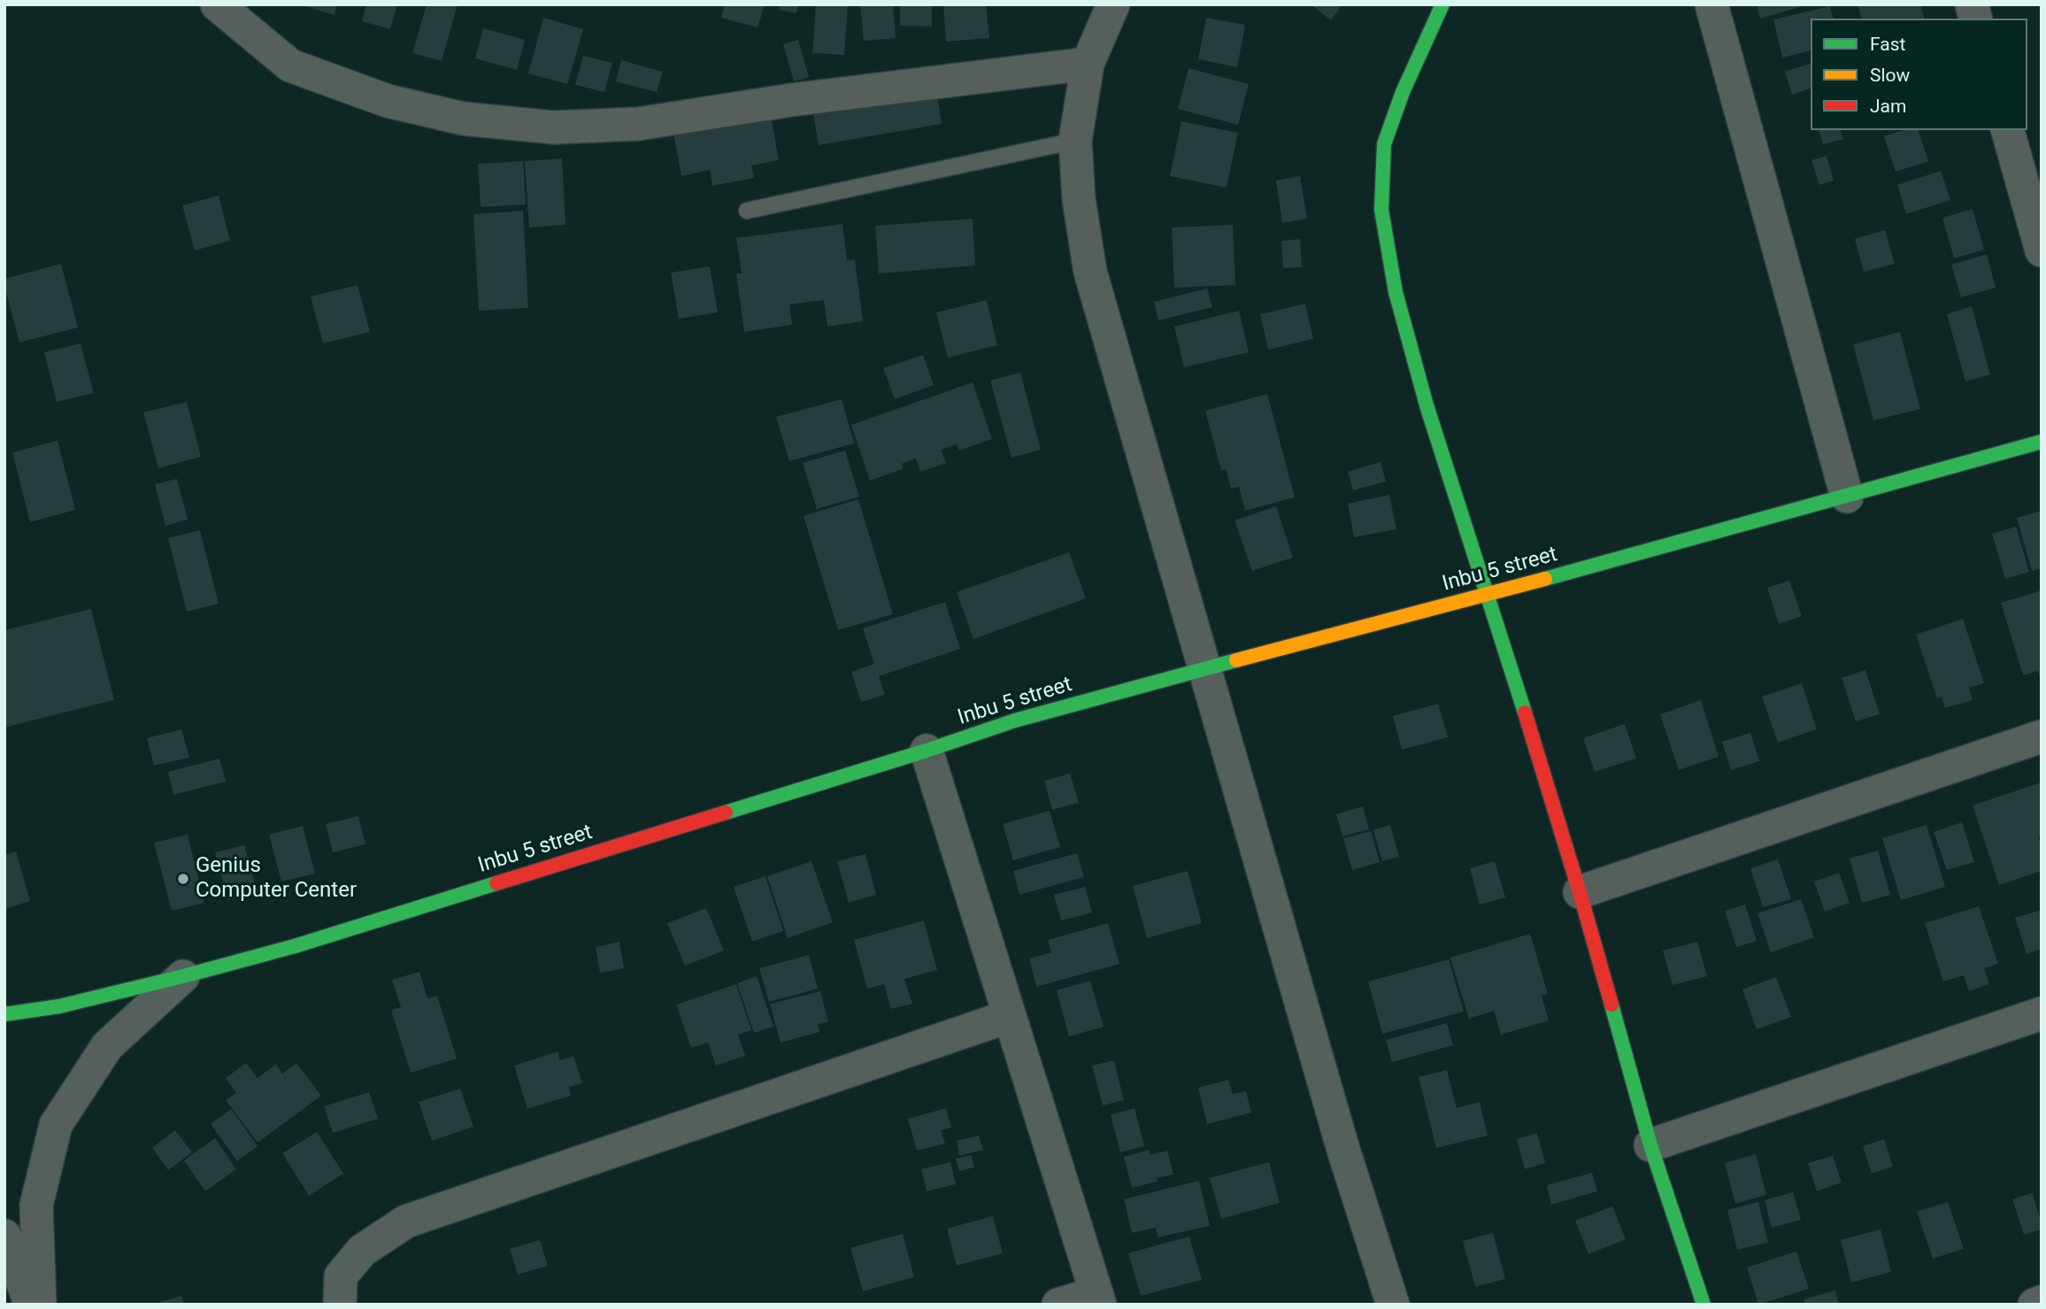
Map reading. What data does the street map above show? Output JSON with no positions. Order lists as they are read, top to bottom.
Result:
{
  "streets": {
    "street": ["Inbu 5 street"]
  },
  "places": ["Genius Computer Center"],
  "legend": ["Fast", "Slow", "Jam"]
}
